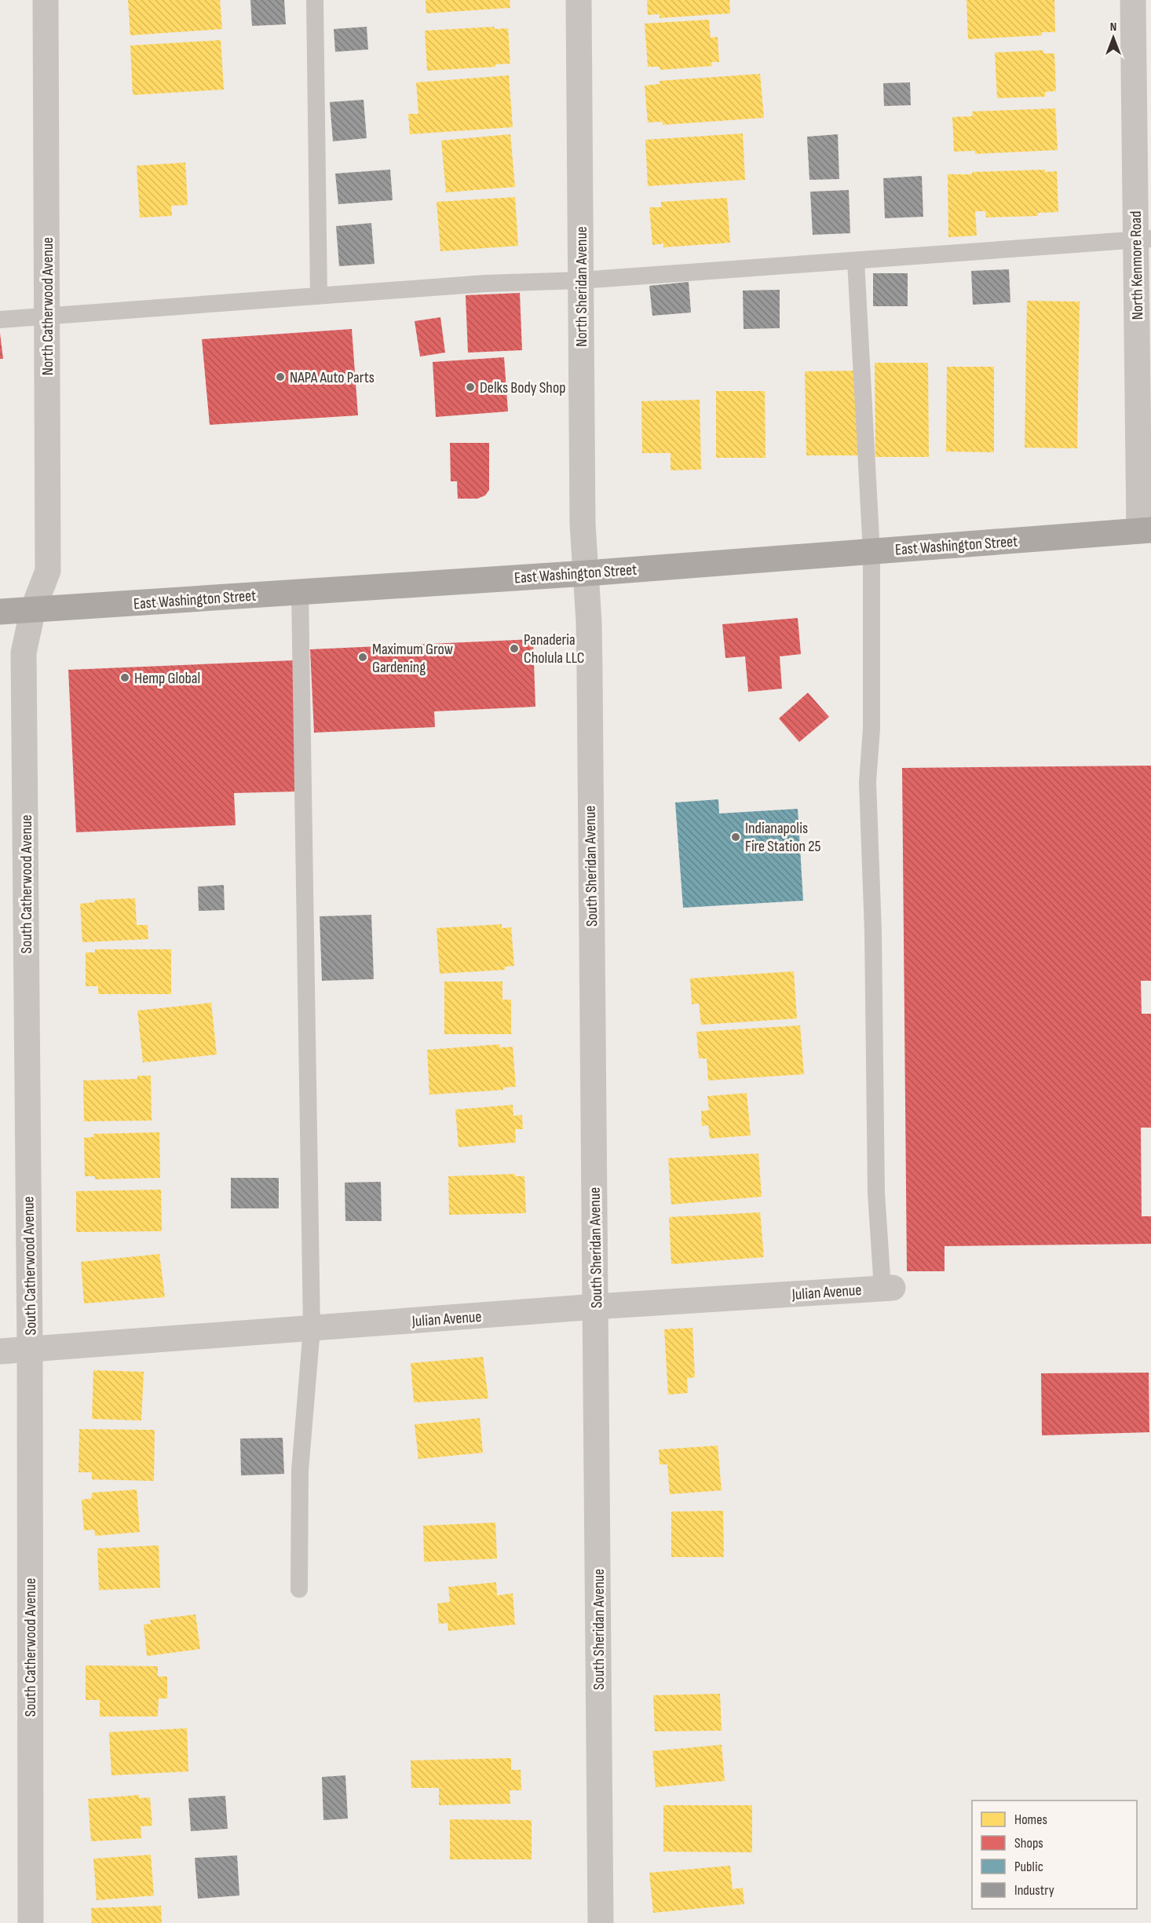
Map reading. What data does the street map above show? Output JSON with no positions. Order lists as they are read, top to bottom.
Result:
{
  "streets": {
    "main road": ["East Washington Street"],
    "street": [
      "North Kenmore Road",
      "North Sheridan Avenue",
      "North Catherwood Avenue",
      "South Sheridan Avenue",
      "South Catherwood Avenue",
      "Julian Avenue"
    ]
  },
  "crossings": [
    ["North Kenmore Road", "East Washington Street"],
    ["North Sheridan Avenue", "East Washington Street"],
    ["North Sheridan Avenue", "South Sheridan Avenue"],
    ["North Catherwood Avenue", "East Washington Street"],
    ["North Catherwood Avenue", "South Catherwood Avenue"],
    ["East Washington Street", "South Sheridan Avenue"],
    ["East Washington Street", "South Catherwood Avenue"],
    ["South Sheridan Avenue", "Julian Avenue"],
    ["South Catherwood Avenue", "Julian Avenue"]
  ],
  "places": [
    "NAPA Auto Parts",
    "Delks Body Shop",
    "Panaderia Cholula LLC",
    "Maximum Grow Gardening",
    "Hemp Global",
    "Indianapolis Fire Station 25"
  ],
  "legend": [
    "Homes",
    "Shops",
    "Public",
    "Industry"
  ],
  "north": "top"
}
